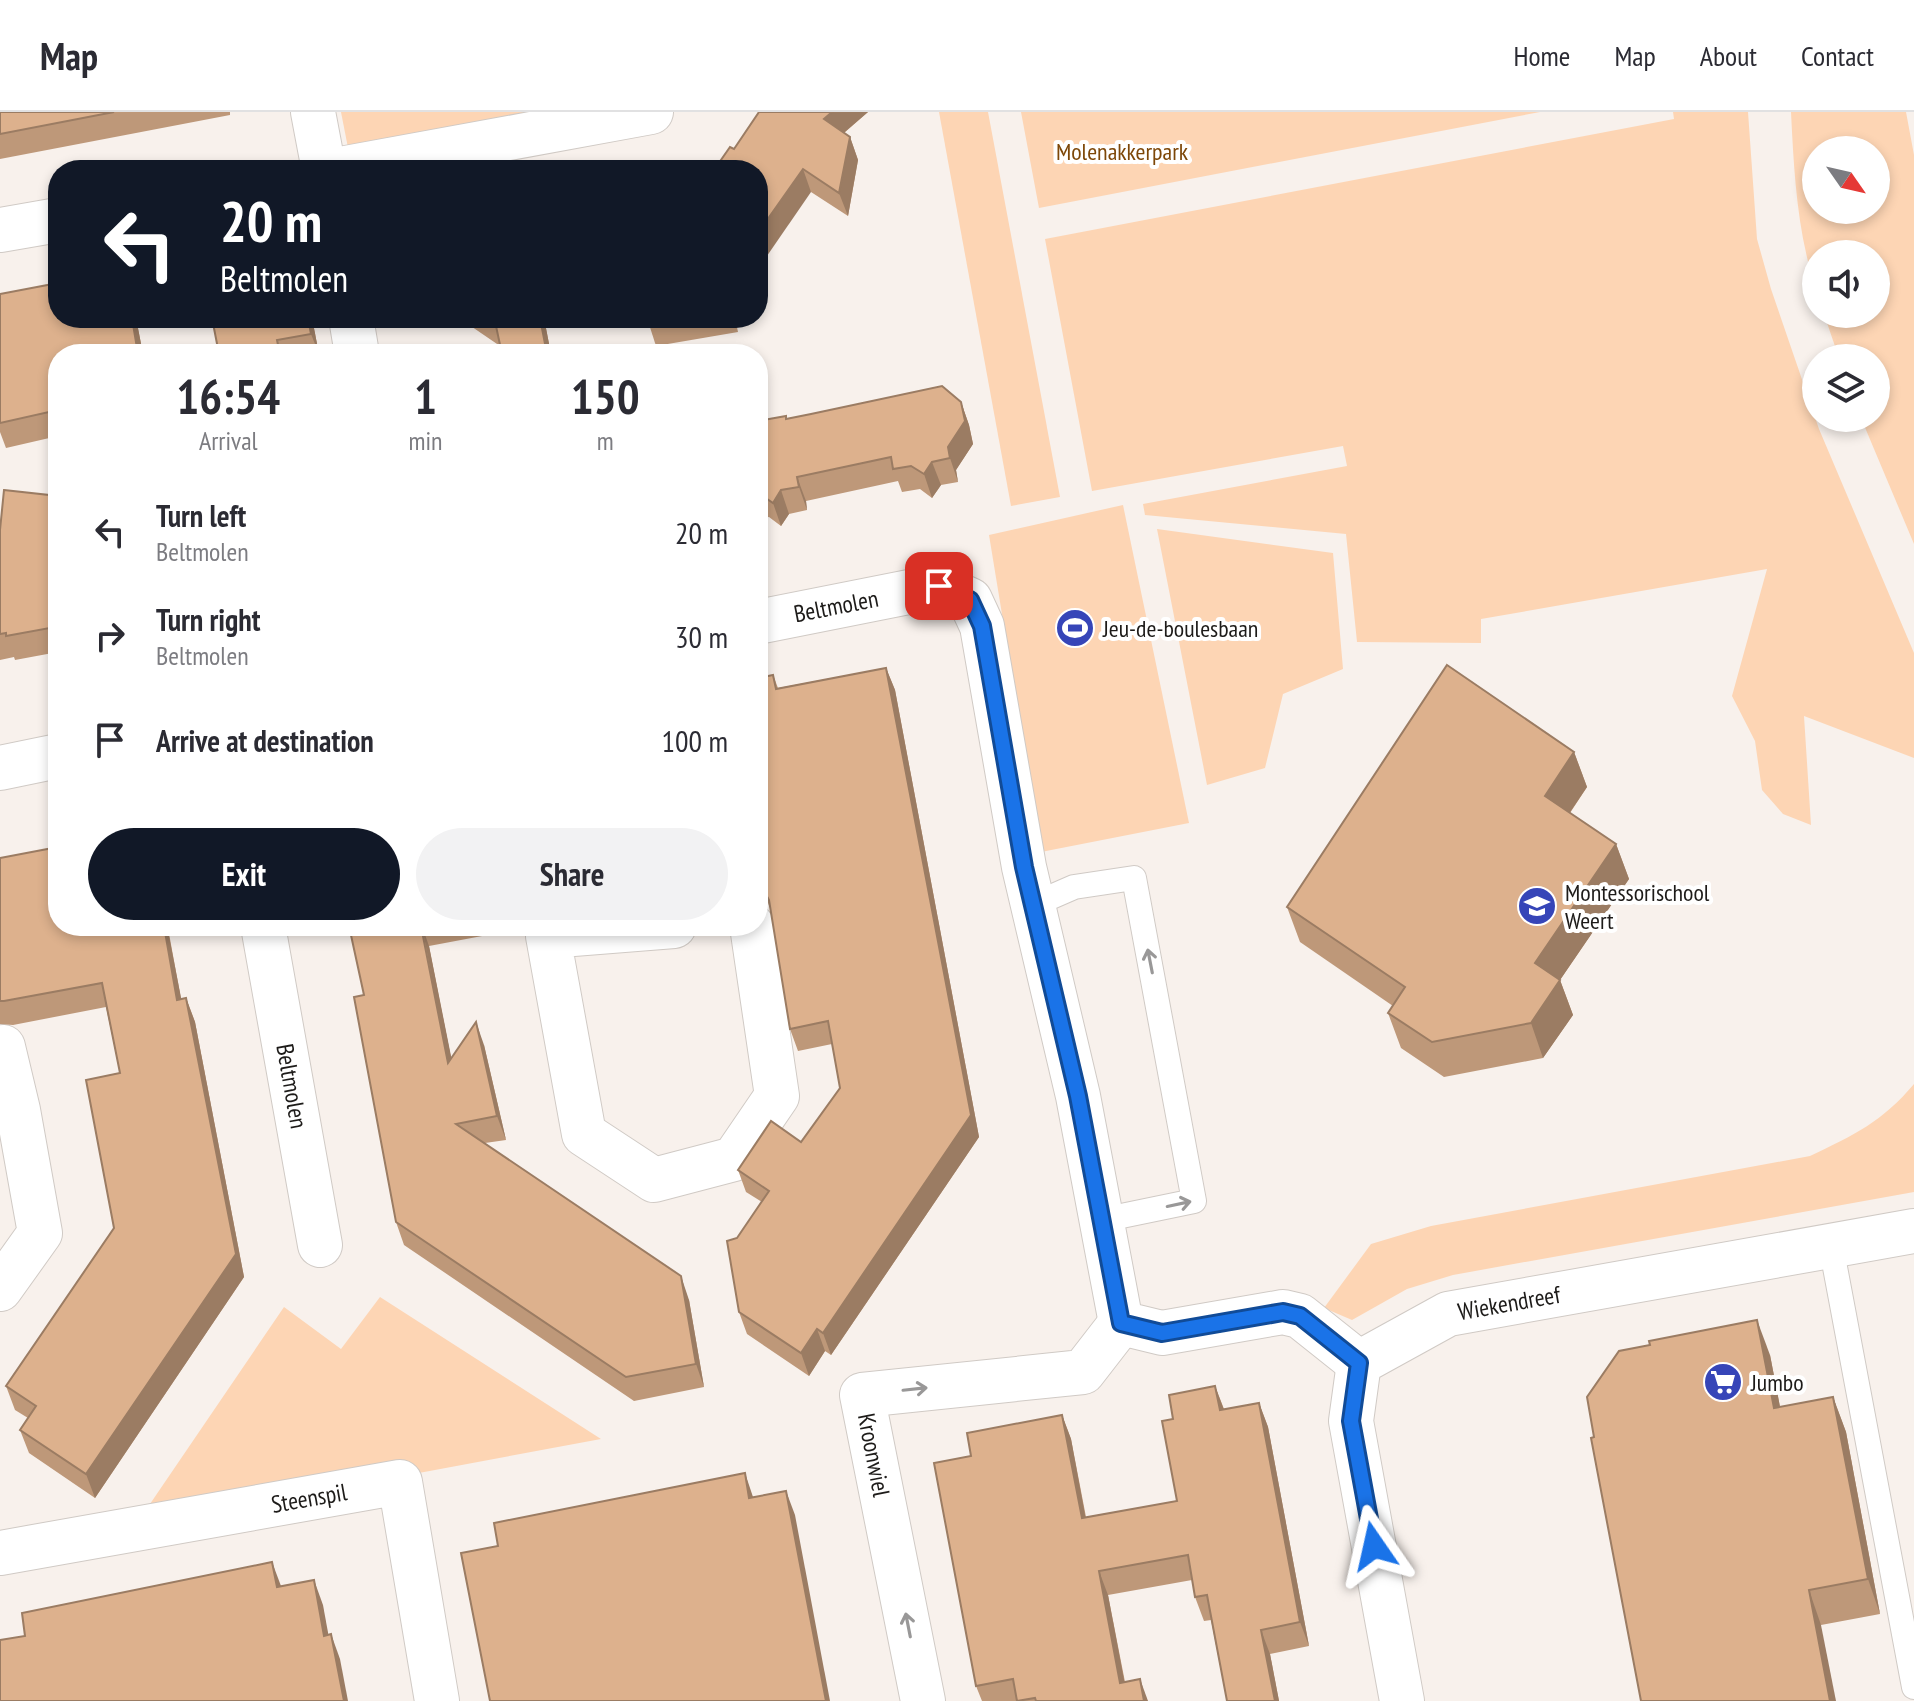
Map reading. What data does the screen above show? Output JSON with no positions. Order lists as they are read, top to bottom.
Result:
{
  "streets": {
    "street": [
      "Beltmolen",
      "Wiekendreef",
      "Kroonwiel",
      "Steenspil"
    ]
  },
  "crossings": [
    ["Beltmolen", "Kroonwiel"]
  ],
  "parks": ["Molenakkerpark"],
  "places": {
    "sports": ["Jeu-de-boulesbaan"],
    "school or university": ["Montessorischool Weert"],
    "supermarket": ["Jumbo"]
  },
  "north": "bottom right",
  "page": {
    "header": "Map",
    "nav": [
      "Home",
      "Map",
      "About",
      "Contact"
    ],
    "turn": ["20 m", "Beltmolen"],
    "eta": [
      "16:54",
      "Arrival",
      "1",
      "min",
      "150",
      "m"
    ],
    "list": [
      {
        "name": "Turn left",
        "note": "Beltmolen",
        "value": "20 m"
      },
      {
        "name": "Turn right",
        "note": "Beltmolen",
        "value": "30 m"
      },
      {
        "name": "Arrive at destination",
        "value": "100 m"
      }
    ],
    "buttons": ["Exit", "Share"]
  }
}
